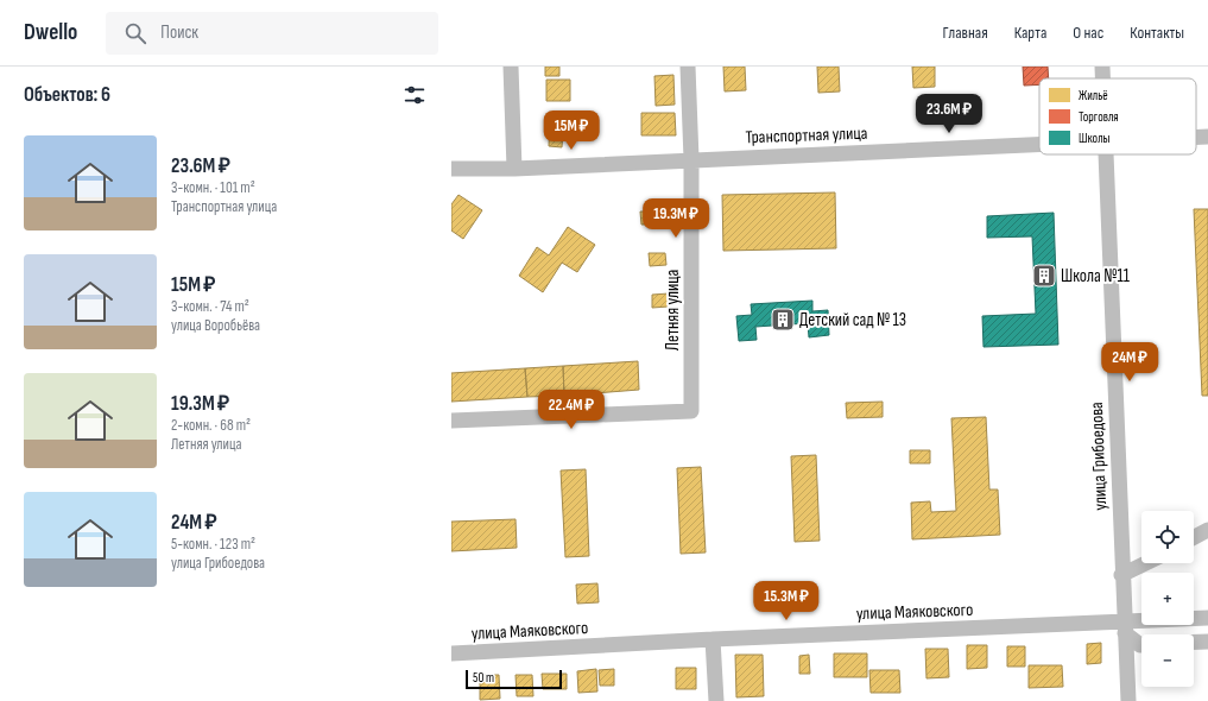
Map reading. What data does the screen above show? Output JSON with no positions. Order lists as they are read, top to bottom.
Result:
{
  "streets": {
    "street": [
      "Транспортная улица",
      "Летняя улица",
      "улица Грибоедова",
      "улица Маяковского"
    ]
  },
  "crossings": [
    ["Транспортная улица", "Летняя улица"],
    ["улица Грибоедова", "улица Маяковского"]
  ],
  "places": {
    "building": ["Школа №11", "Детский сад № 13"]
  },
  "legend": ["Жильё", "Торговля", "Школы"],
  "scale_bar": "50 m",
  "page": {
    "header": "Dwello",
    "search": "Поиск",
    "nav": [
      "Главная",
      "Карта",
      "О нас",
      "Контакты"
    ],
    "heading": "Объектов: 6",
    "price": [
      "23.6M ₽",
      "15M ₽",
      "19.3M ₽",
      "24M ₽",
      "22.4M ₽",
      "15.3M ₽"
    ],
    "list": [
      {
        "name": "23.6M ₽",
        "note": "3-комн. · 101 m² · Транспортная улица"
      },
      {
        "name": "15M ₽",
        "note": "3-комн. · 74 m² · улица Воробьёва"
      },
      {
        "name": "19.3M ₽",
        "note": "2-комн. · 68 m² · Летняя улица"
      },
      {
        "name": "24M ₽",
        "note": "5-комн. · 123 m² · улица Грибоедова"
      }
    ],
    "map_buttons": ["+", "−"],
    "scale": "50 m"
  }
}
